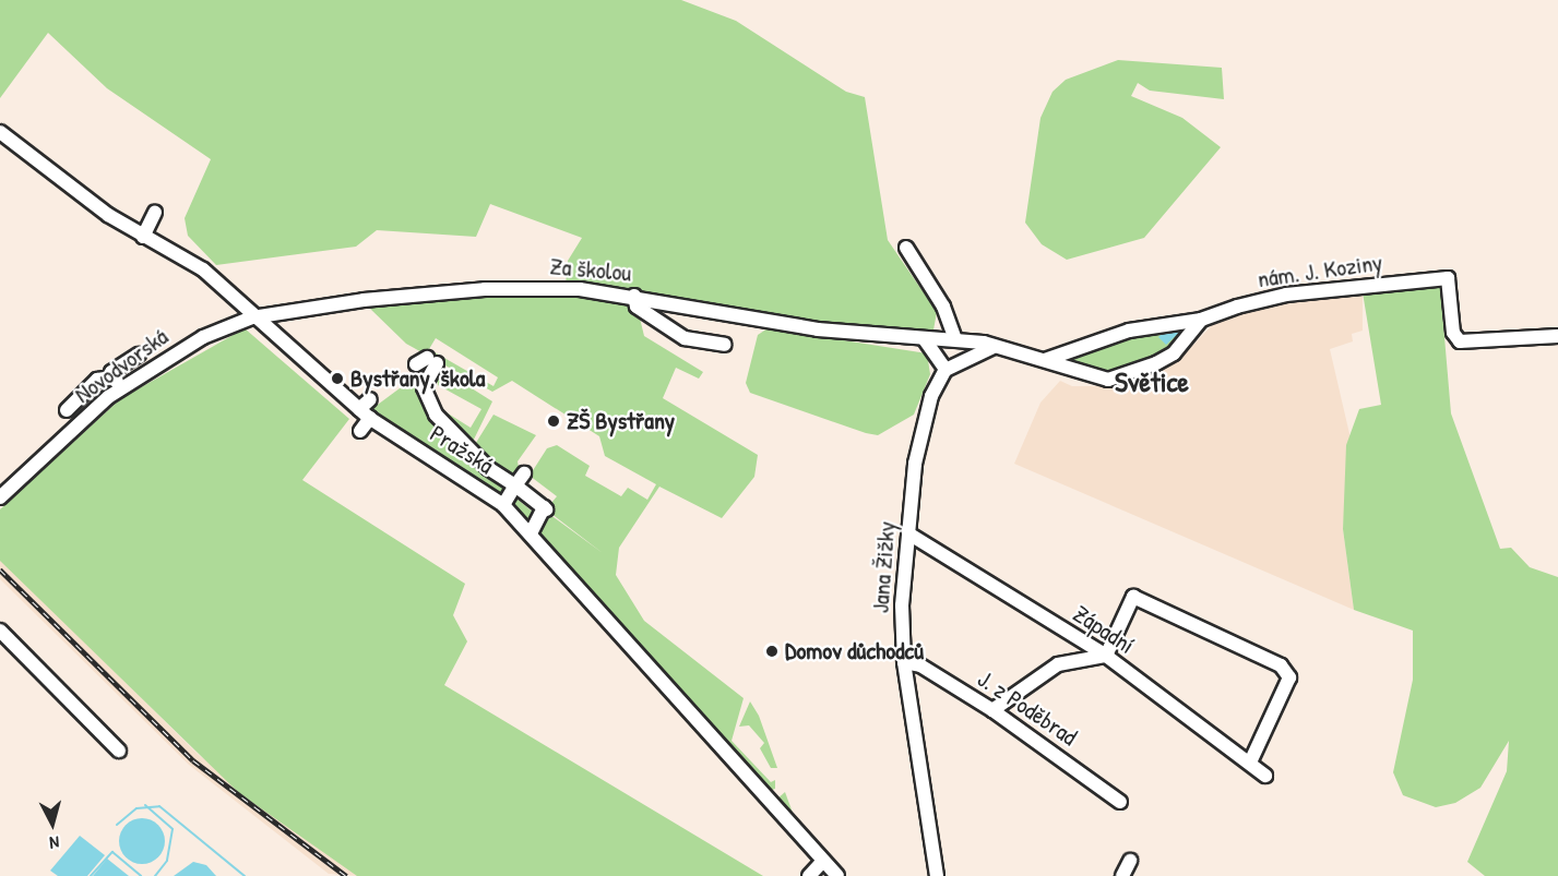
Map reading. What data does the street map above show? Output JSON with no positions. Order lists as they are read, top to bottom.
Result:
{
  "streets": {
    "street": [
      "Za školou",
      "nám. J. Koziny",
      "Novodvorská",
      "Pražská",
      "Jana Žižky",
      "Západní",
      "J. z Poděbrad"
    ]
  },
  "crossings": [
    ["Za školou", "Novodvorská"],
    ["Za školou", "Pražská"],
    ["Novodvorská", "Pražská"],
    ["Jana Žižky", "Západní"],
    ["Jana Žižky", "J. z Poděbrad"]
  ],
  "districts": ["Světice"],
  "places": ["Bystřany, škola", "ZŠ Bystřany", "Domov důchodců"],
  "north": "bottom"
}
